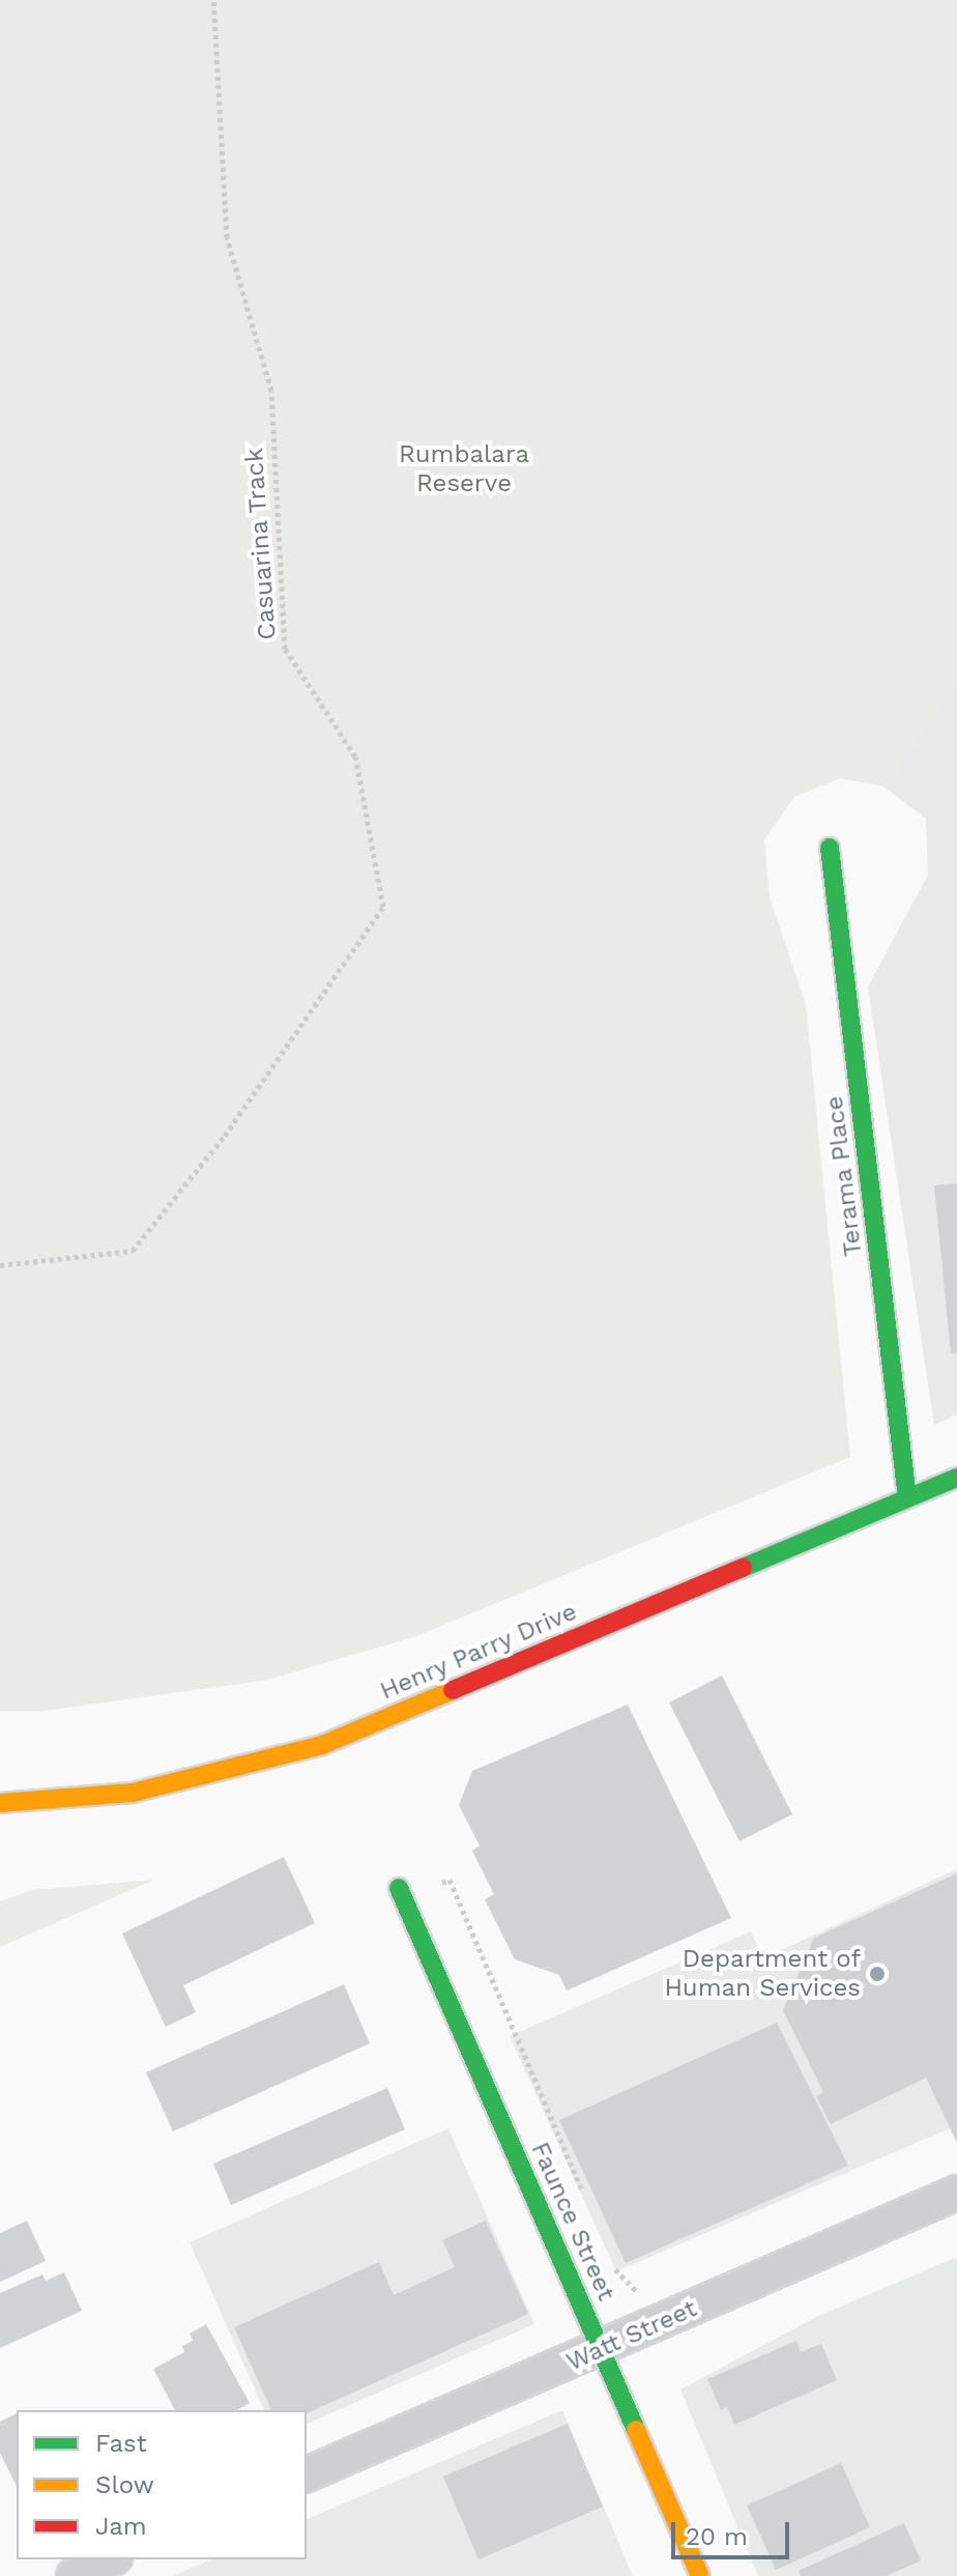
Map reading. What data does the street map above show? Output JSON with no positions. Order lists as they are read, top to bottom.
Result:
{
  "streets": {
    "street": [
      "Terama Place",
      "Henry Parry Drive",
      "Faunce Street",
      "Watt Street"
    ],
    "path": ["Casuarina Track"]
  },
  "crossings": [
    ["Terama Place", "Henry Parry Drive"],
    ["Faunce Street", "Watt Street"]
  ],
  "parks": ["Rumbalara Reserve"],
  "places": ["Department of Human Services"],
  "legend": ["Fast", "Slow", "Jam"],
  "scale_bar": "20 m"
}
